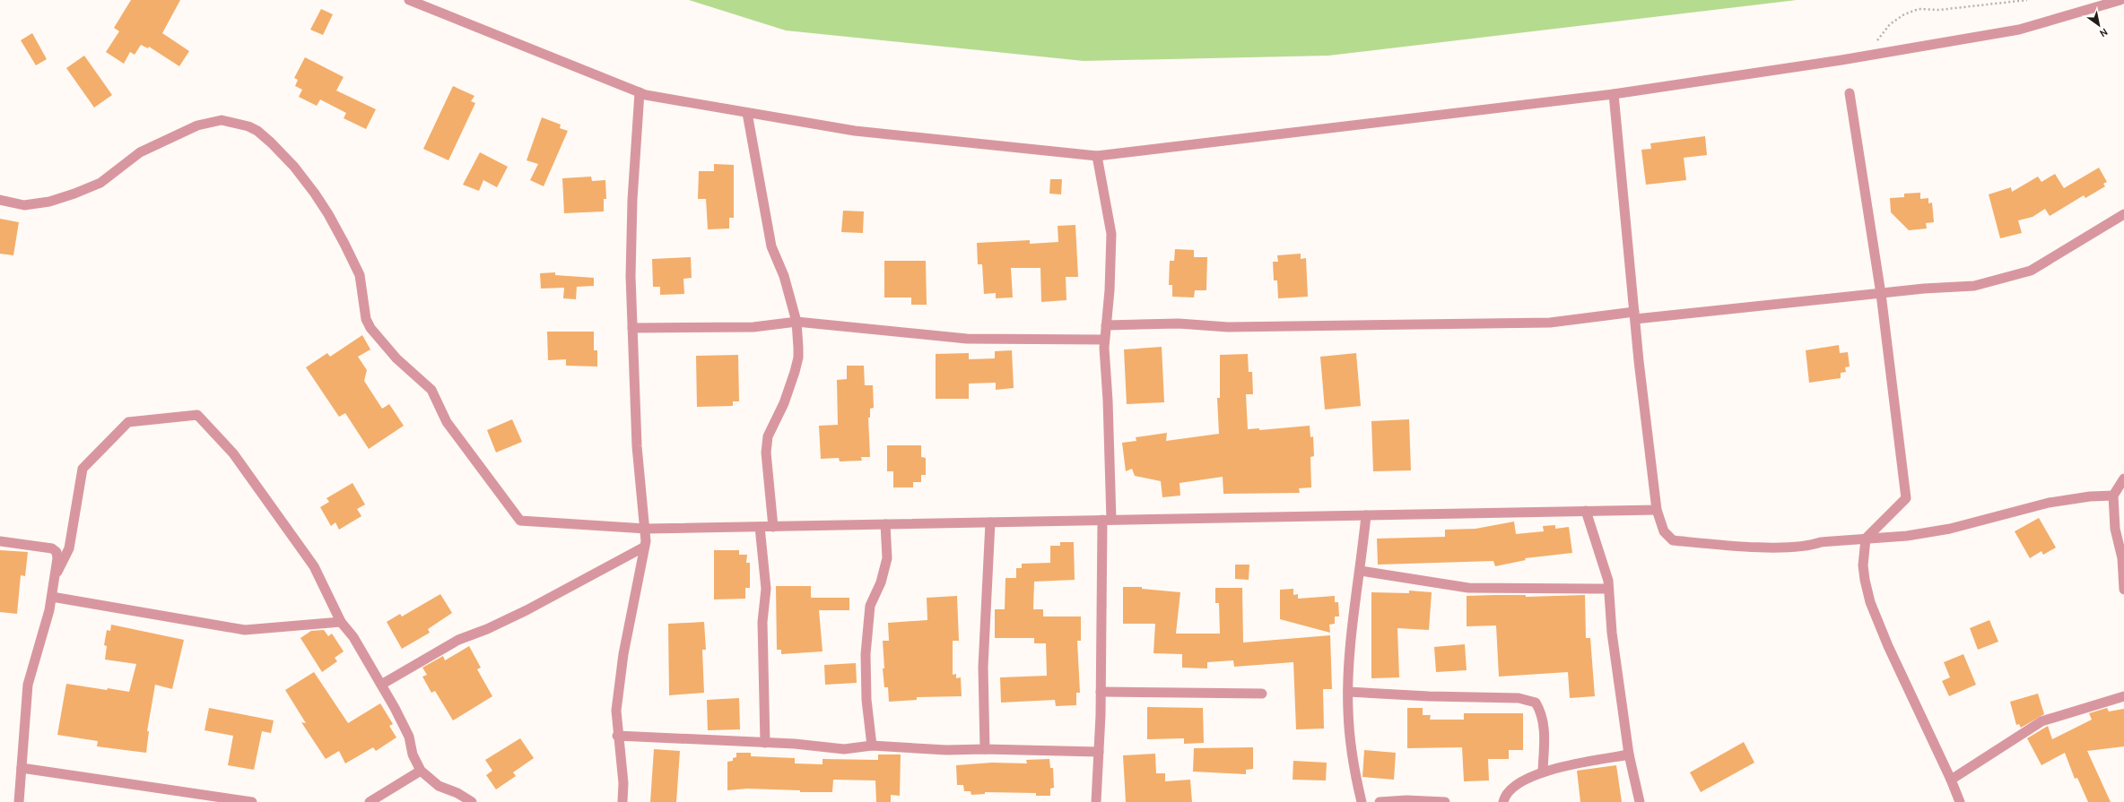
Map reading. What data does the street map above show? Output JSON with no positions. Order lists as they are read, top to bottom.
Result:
{
  "north": "bottom right"
}
